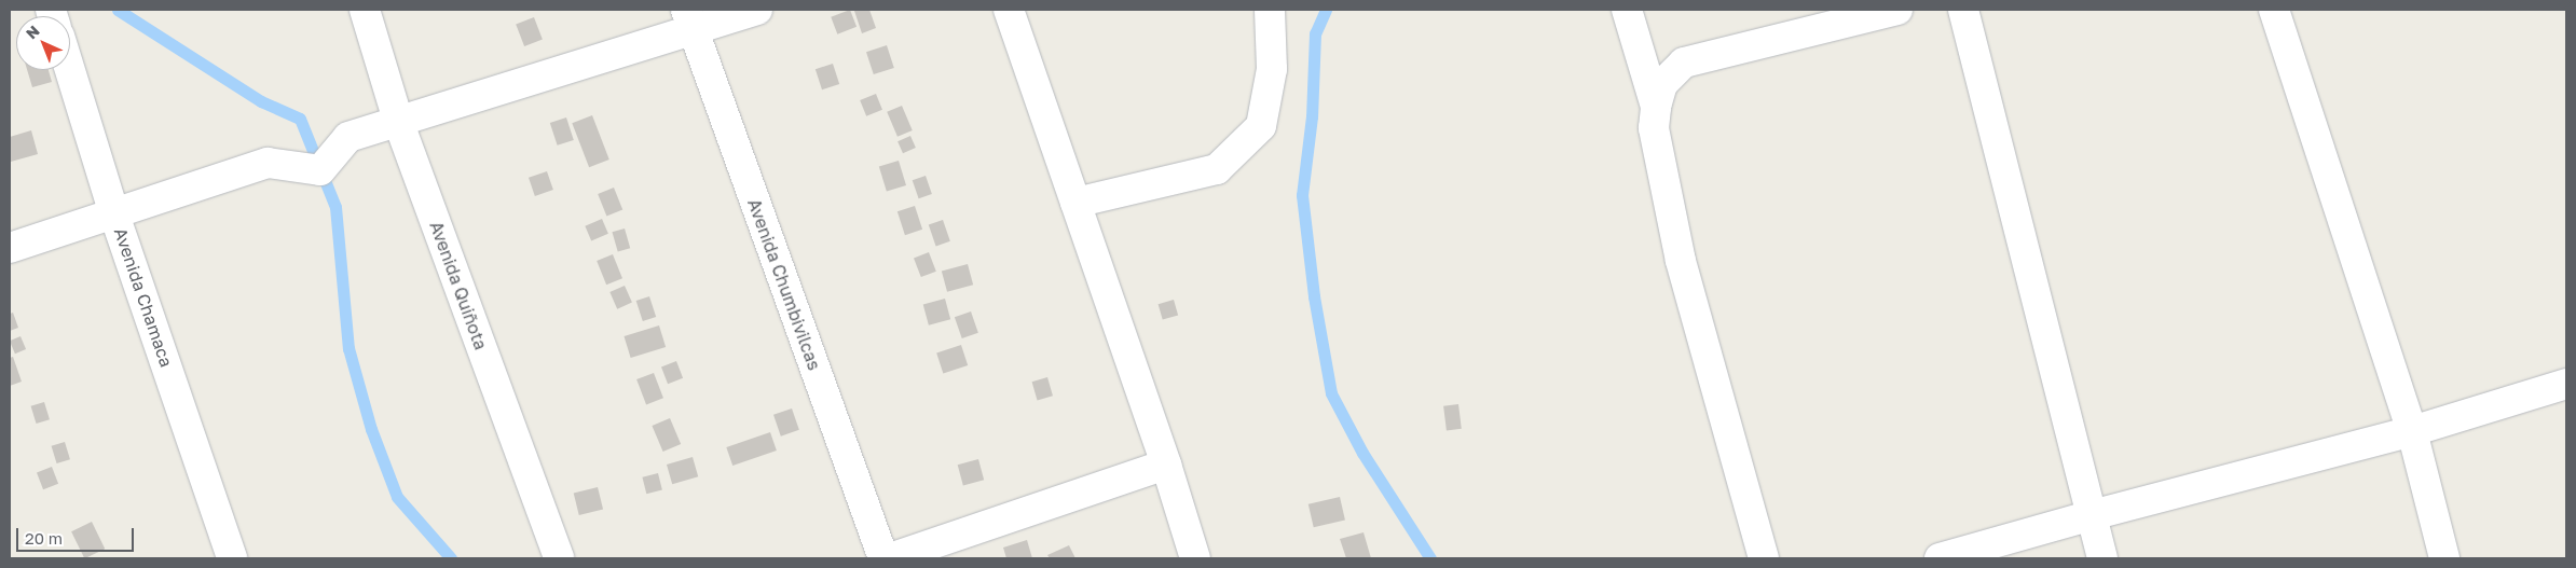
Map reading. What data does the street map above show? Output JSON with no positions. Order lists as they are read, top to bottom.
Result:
{
  "streets": {
    "street": ["Avenida Chumbivilcas", "Avenida Quiñota", "Avenida Chamaca"]
  },
  "scale_bar": "20 m",
  "north": "top left"
}
